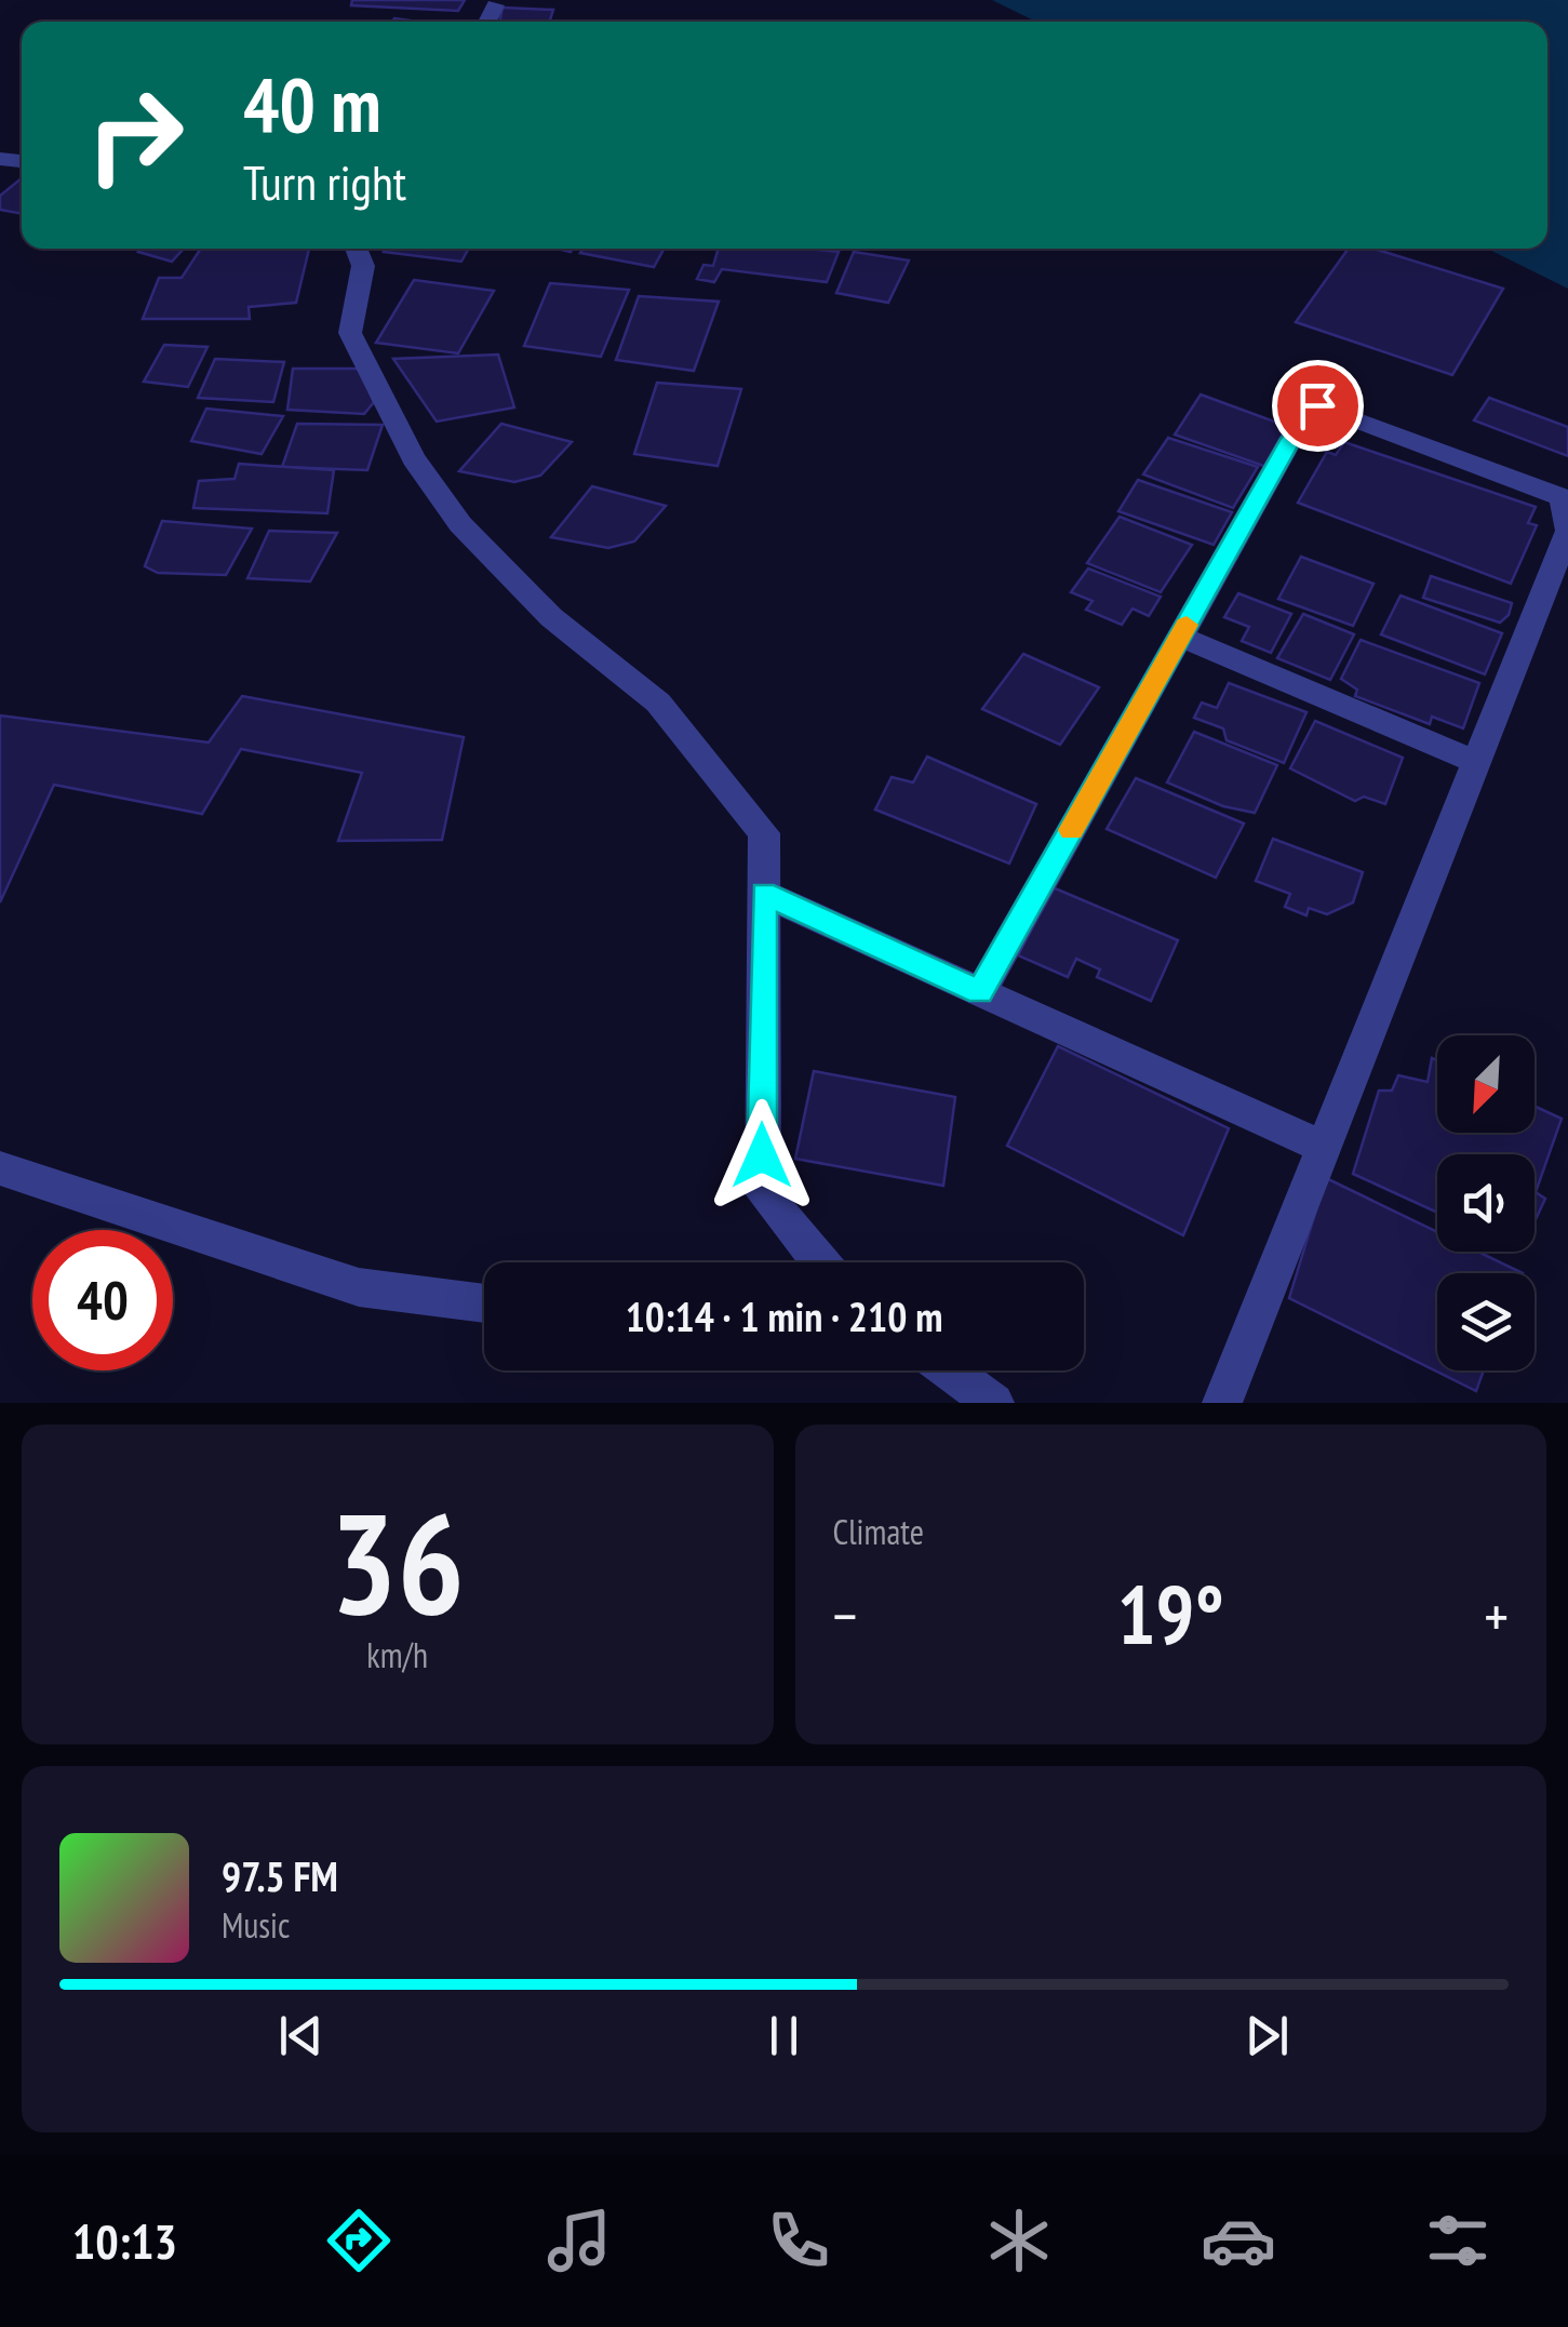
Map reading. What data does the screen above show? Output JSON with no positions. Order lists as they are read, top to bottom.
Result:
{
  "north": "bottom left",
  "page": {
    "turn": ["40 m", "Turn right"],
    "limit": "40",
    "trip": "10:14 · 1 min · 210 m",
    "tile": [
      ["36", "km/h"],
      "Climate"
    ],
    "heat": ["−", "19°", "+"],
    "song": ["97.5 FM", "Music"],
    "tabs": "10:13"
  }
}
